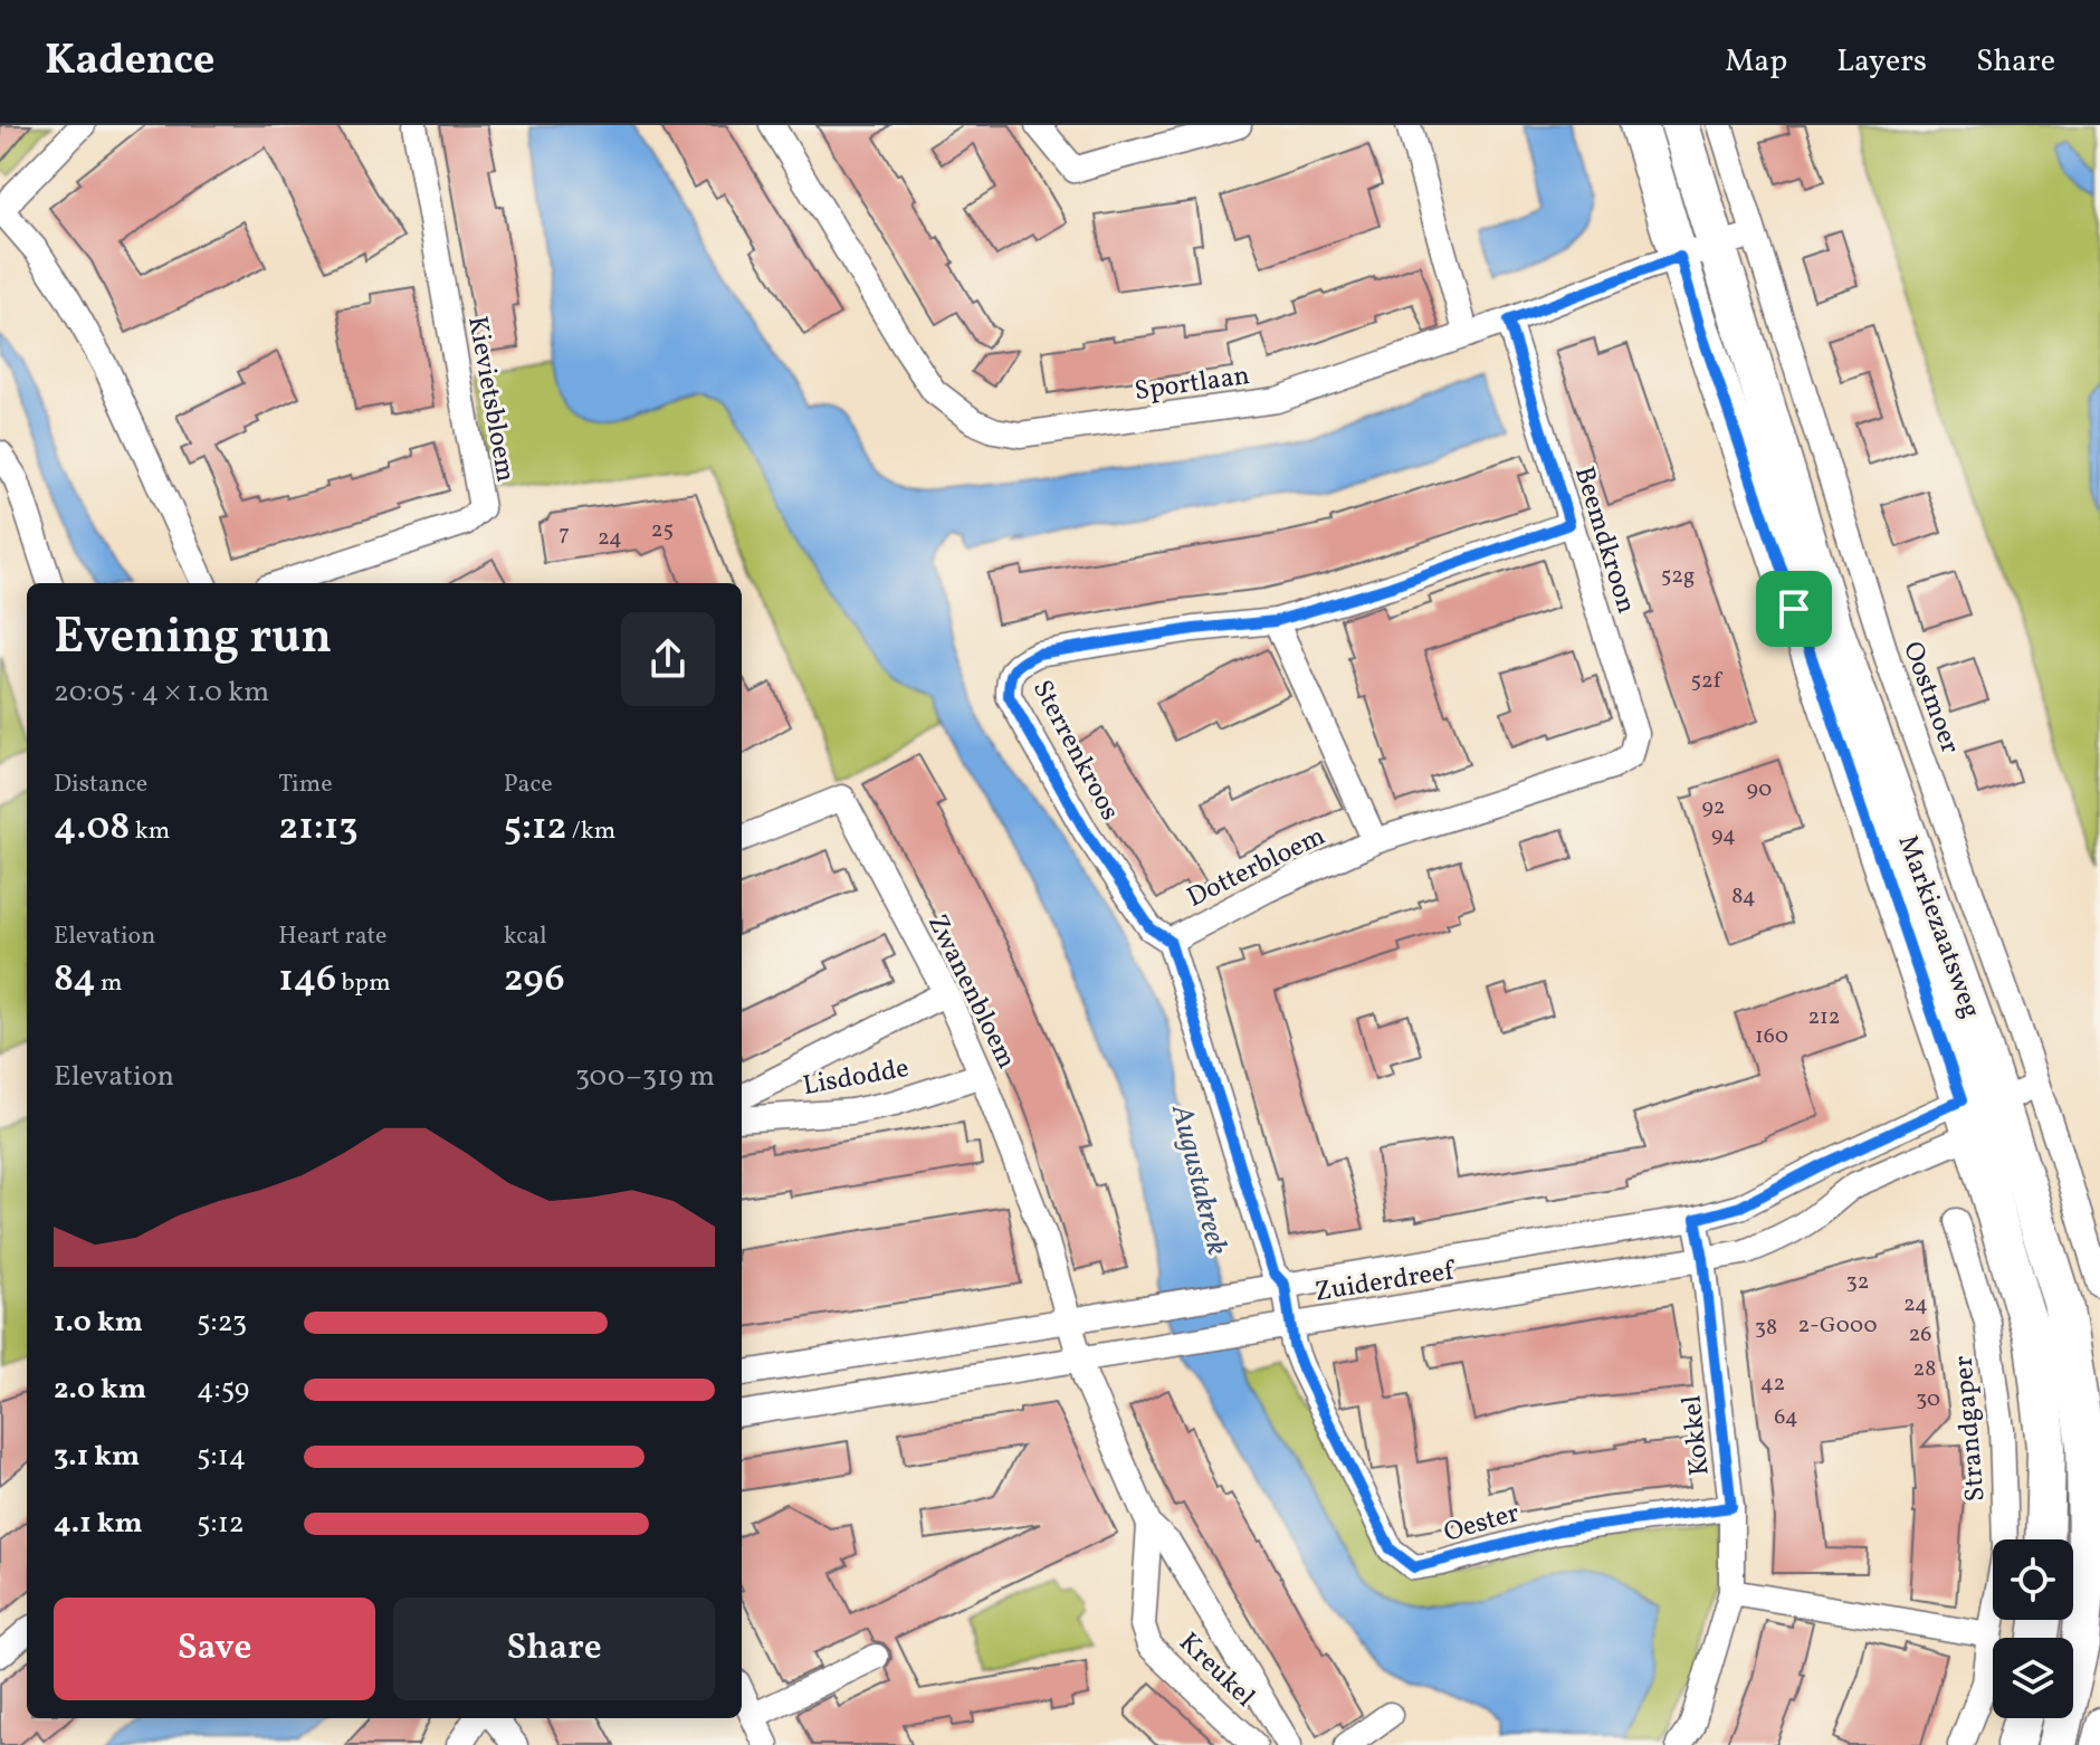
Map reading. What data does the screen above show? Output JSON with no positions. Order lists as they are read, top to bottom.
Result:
{
  "streets": {
    "main road": ["Markiezaatsweg"],
    "street": [
      "Sportlaan",
      "Kievietsbloem",
      "Beemdkroon",
      "Oostmoer",
      "Sterrenkroos",
      "Dotterbloem",
      "Zwanenbloem",
      "Lisdodde",
      "Zuiderdreef",
      "Strandgaper",
      "Kokkel",
      "Oester",
      "Kreukel"
    ]
  },
  "crossings": [
    ["Sportlaan", "Beemdkroon"],
    ["Sportlaan", "Oostmoer"],
    ["Sportlaan", "Markiezaatsweg"],
    ["Beemdkroon", "Sterrenkroos"],
    ["Beemdkroon", "Dotterbloem"],
    ["Oostmoer", "Zuiderdreef"],
    ["Sterrenkroos", "Dotterbloem"],
    ["Dotterbloem", "Zuiderdreef"],
    ["Dotterbloem", "Oester"],
    ["Markiezaatsweg", "Zuiderdreef"],
    ["Zwanenbloem", "Lisdodde"],
    ["Zwanenbloem", "Zuiderdreef"],
    ["Zwanenbloem", "Kreukel"],
    ["Zuiderdreef", "Kokkel"],
    ["Zuiderdreef", "Oester"],
    ["Zuiderdreef", "Kreukel"],
    ["Kokkel", "Oester"]
  ],
  "water": ["Augustakreek"],
  "house_numbers": [
    "25",
    "7",
    "24",
    "52g",
    "52f",
    "90",
    "92",
    "94",
    "84",
    "212",
    "160",
    "32",
    "24",
    "2-G000",
    "38",
    "26",
    "28",
    "42",
    "30",
    "64"
  ],
  "page": {
    "header": "Kadence",
    "nav": ["Map", "Layers", "Share"],
    "heading": ["Evening run", "20:05 · 4 × 1.0 km"],
    "stats": [
      ["Distance", "4.08 km"],
      ["Time", "21:13"],
      ["Pace", "5:12 /km"],
      ["Elevation", "84 m"],
      ["Heart rate", "146 bpm"],
      ["kcal", "296"]
    ],
    "chart": ["Elevation", "300–319 m"],
    "list": [
      {
        "name": "1.0 km",
        "note": "5:23"
      },
      {
        "name": "2.0 km",
        "note": "4:59"
      },
      {
        "name": "3.1 km",
        "note": "5:14"
      },
      {
        "name": "4.1 km",
        "note": "5:12"
      }
    ],
    "buttons": ["Save", "Share"]
  }
}
